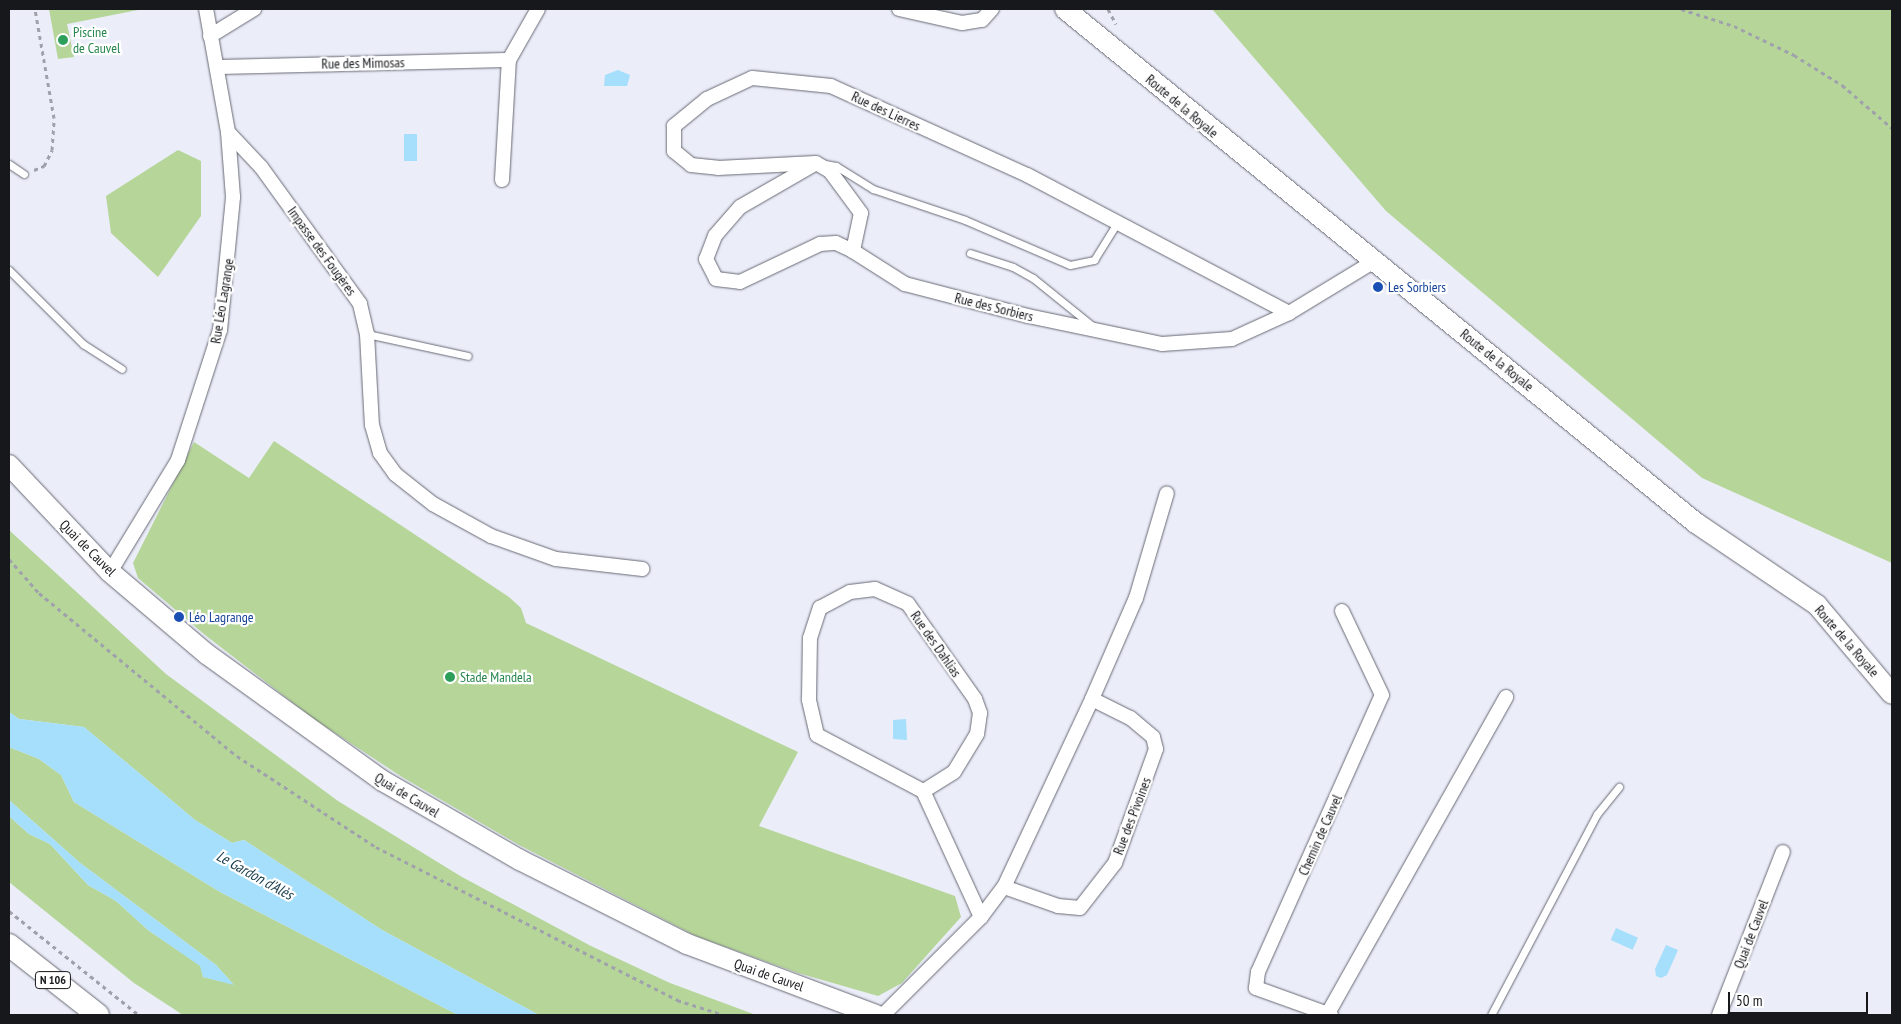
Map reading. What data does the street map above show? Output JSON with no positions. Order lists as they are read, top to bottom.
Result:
{
  "streets": {
    "main road": ["Route de la Royale", "Quai de Cauvel", "N 106"],
    "street": [
      "Rue des Mimosas",
      "Rue des Lierres",
      "Impasse des Fougères",
      "Rue Léo Lagrange",
      "Rue des Sorbiers",
      "Rue des Dahlias",
      "Rue des Pivoines",
      "Chemin de Cauvel"
    ]
  },
  "crossings": [
    ["Rue des Mimosas", "Rue Léo Lagrange"],
    ["Route de la Royale", "Rue des Sorbiers"],
    ["Rue des Lierres", "Rue des Sorbiers"],
    ["Impasse des Fougères", "Rue Léo Lagrange"],
    ["Rue Léo Lagrange", "Quai de Cauvel"]
  ],
  "water": ["Le Gardon d'Alès"],
  "places": [
    "Piscine de Cauvel",
    "Les Sorbiers",
    "Léo Lagrange",
    "Stade Mandela"
  ],
  "scale_bar": "50 m"
}
